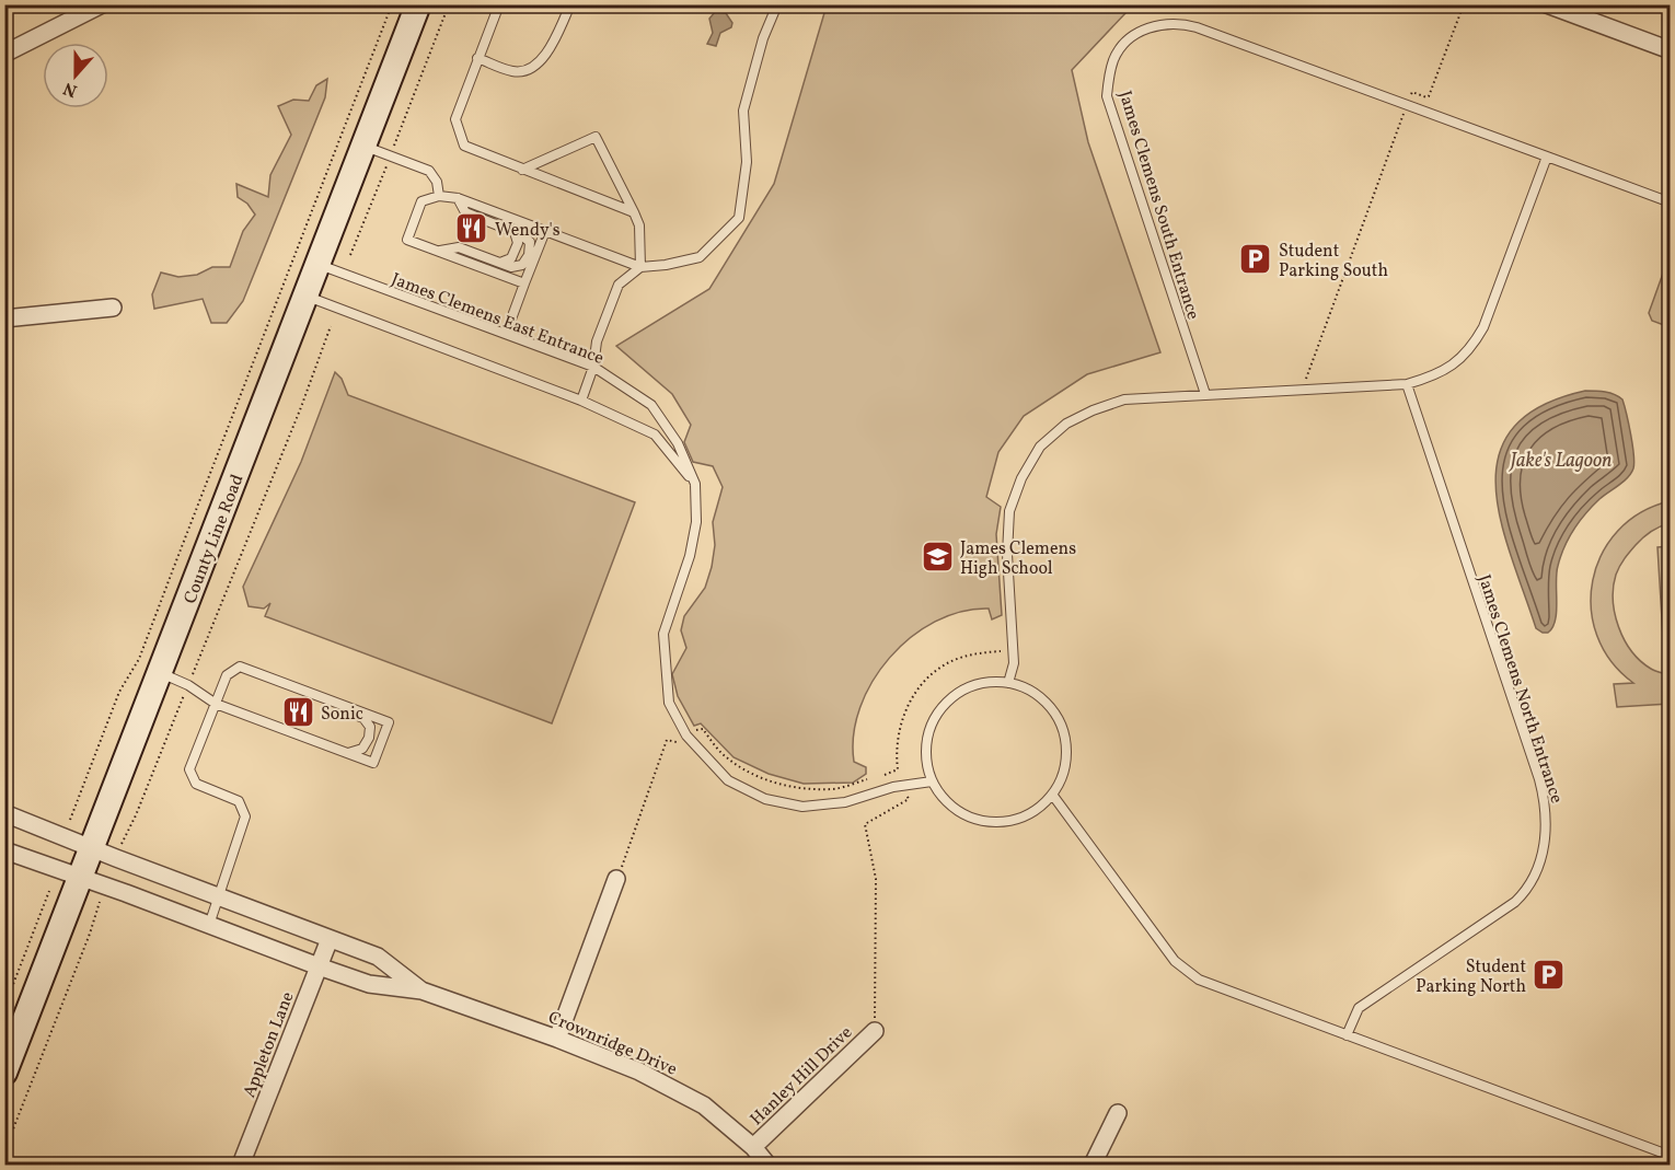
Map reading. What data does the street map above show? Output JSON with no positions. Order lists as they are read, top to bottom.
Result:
{
  "streets": {
    "main road": ["County Line Road"],
    "street": ["Crownridge Drive", "Appleton Lane", "Hanley Hill Drive"],
    "lane": ["James Clemens South Entrance", "James Clemens East Entrance", "James Clemens North Entrance"]
  },
  "crossings": [
    ["James Clemens East Entrance", "County Line Road"],
    ["County Line Road", "Crownridge Drive"],
    ["Crownridge Drive", "Appleton Lane"],
    ["Crownridge Drive", "Hanley Hill Drive"]
  ],
  "water": ["Jake's Lagoon"],
  "places": {
    "restaurant": ["Wendy's", "Sonic"],
    "parking": ["Student Parking South", "Student Parking North"],
    "school or university": ["James Clemens High School"]
  },
  "north": "bottom"
}
